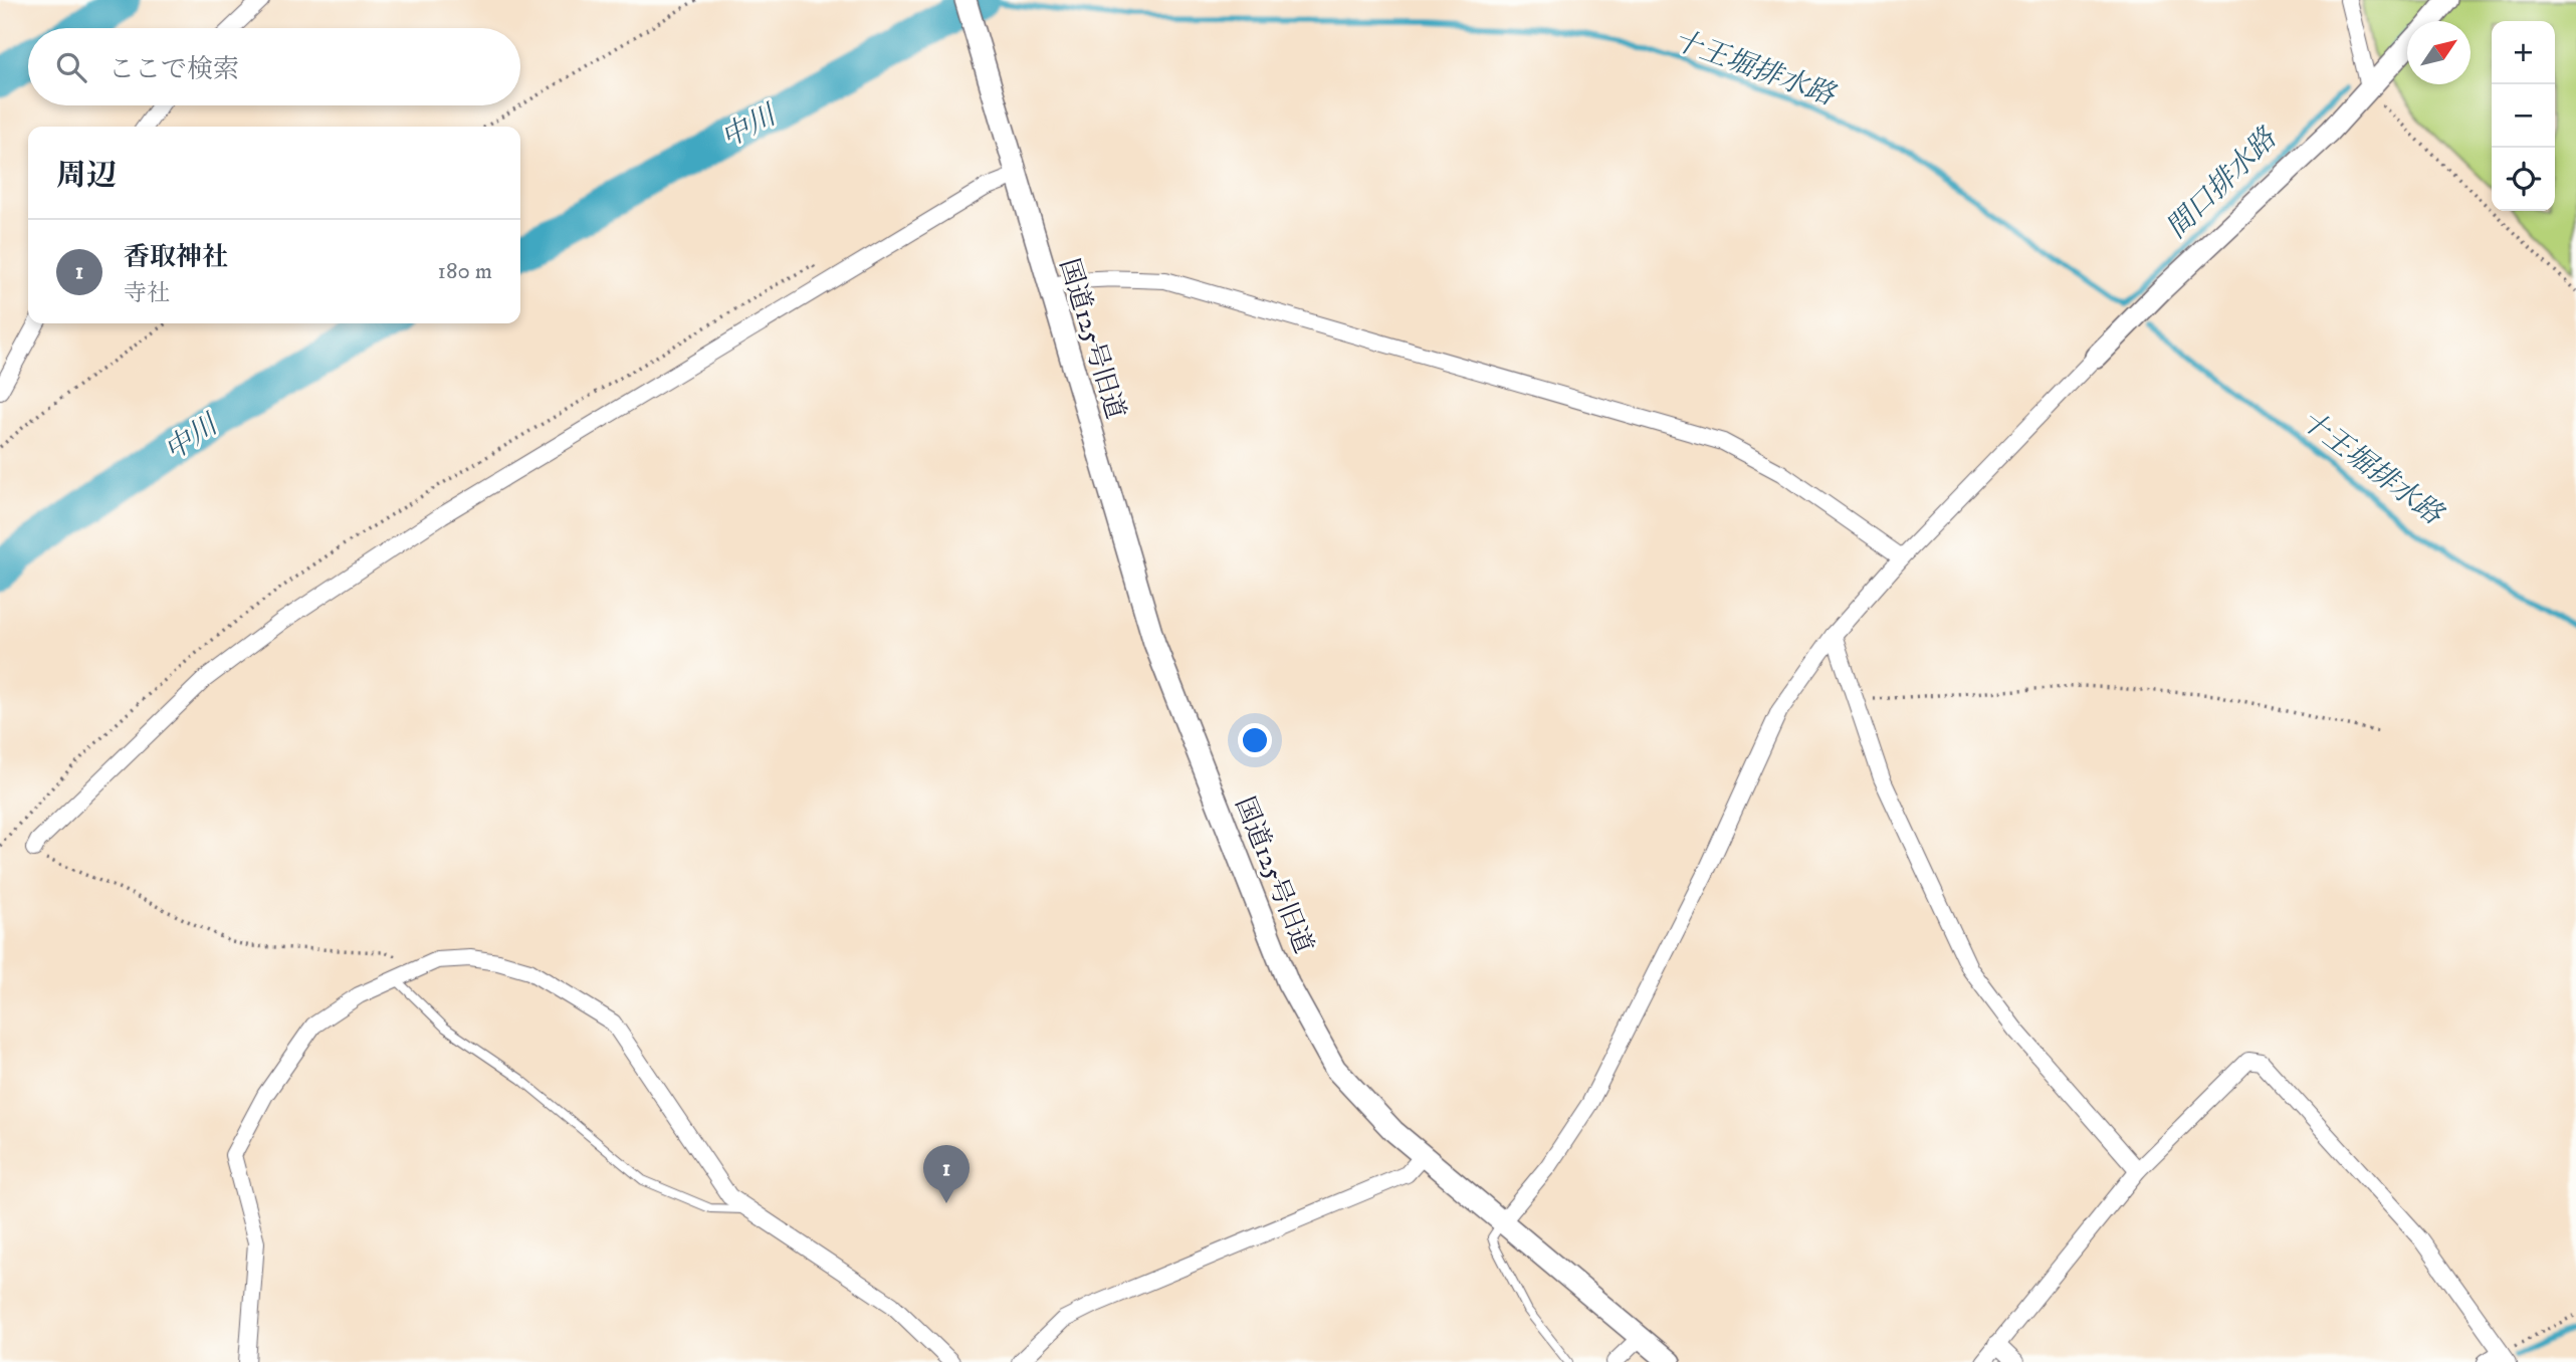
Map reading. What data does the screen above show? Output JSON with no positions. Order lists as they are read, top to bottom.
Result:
{
  "streets": {
    "street": ["国道125号旧道"]
  },
  "water": ["十王堀排水路", "中川", "間口排水路"],
  "north": "top right",
  "page": {
    "map_buttons": ["+", "−"],
    "search": "ここで検索",
    "heading": "周辺",
    "list": [
      {
        "mark": "1",
        "name": "香取神社",
        "note": "寺社",
        "value": "180 m"
      }
    ],
    "pins": "1"
  }
}
